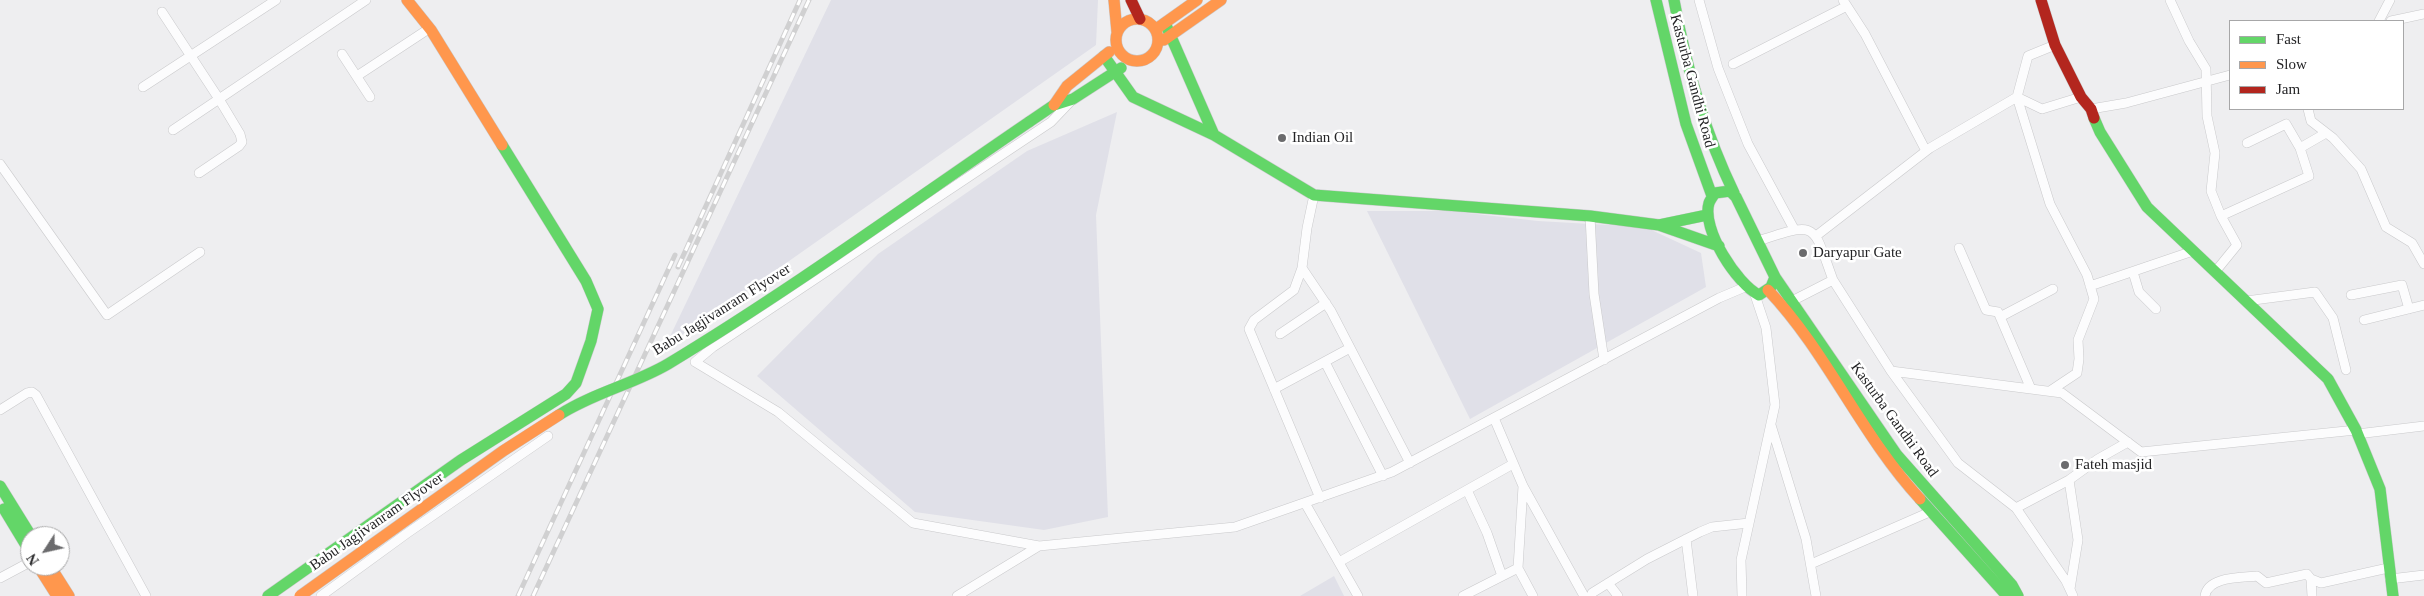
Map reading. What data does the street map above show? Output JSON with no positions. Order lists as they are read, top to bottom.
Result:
{
  "streets": {
    "main road": ["Kasturba Gandhi Road", "Babu Jagjivanram Flyover"]
  },
  "places": ["Indian Oil", "Daryapur Gate", "Fateh masjid"],
  "legend": ["Fast", "Slow", "Jam"],
  "north": "bottom left"
}
